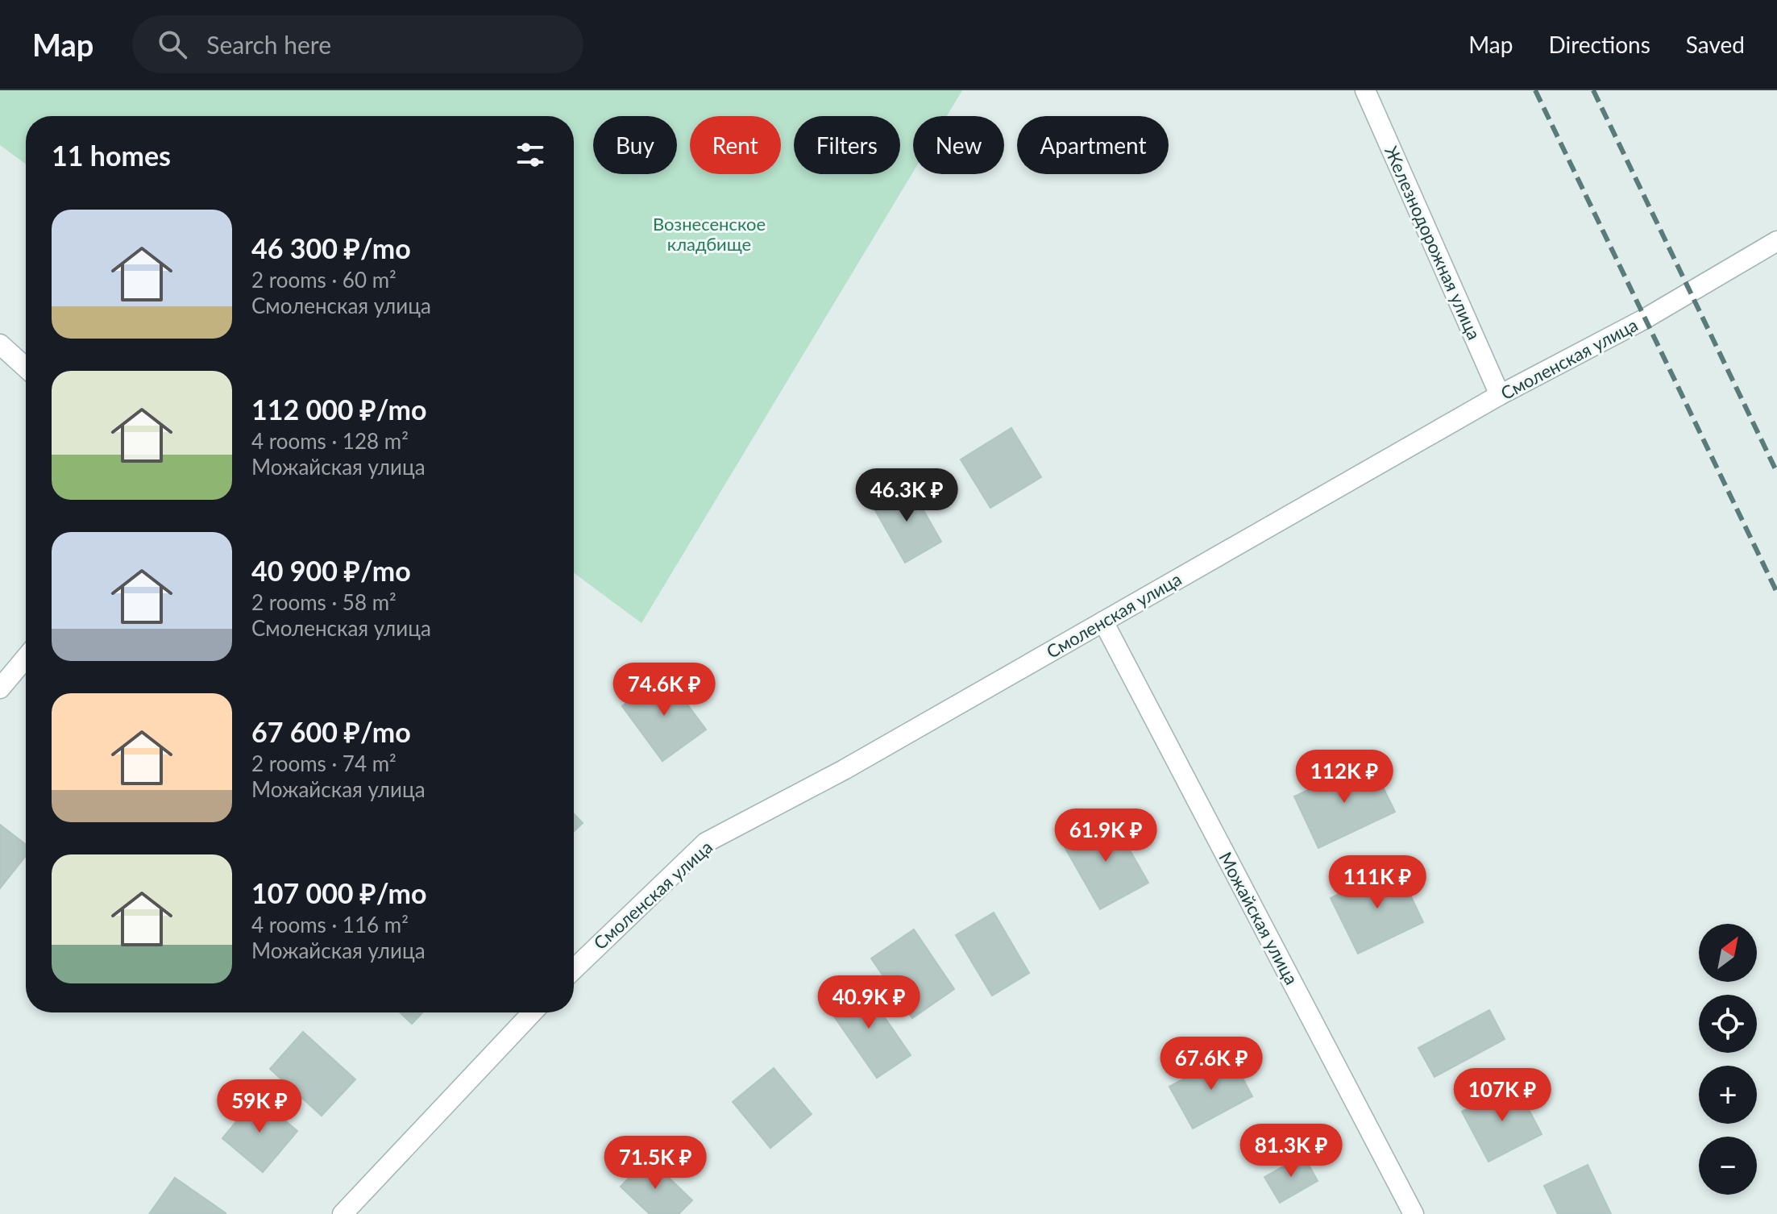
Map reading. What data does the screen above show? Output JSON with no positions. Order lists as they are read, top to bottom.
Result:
{
  "streets": {
    "street": ["Железнодорожная улица", "Смоленская улица", "Можайская улица"]
  },
  "crossings": [
    ["Железнодорожная улица", "Смоленская улица"],
    ["Смоленская улица", "Можайская улица"]
  ],
  "parks": ["Вознесенское кладбище"],
  "north": "top right",
  "page": {
    "header": "Map",
    "search": "Search here",
    "nav": ["Map", "Directions", "Saved"],
    "chip": [
      "Buy",
      "Rent",
      "Filters",
      "New",
      "Apartment"
    ],
    "heading": "11 homes",
    "list": [
      {
        "name": "46 300 ₽/mo",
        "note": "2 rooms · 60 m² · Смоленская улица"
      },
      {
        "name": "112 000 ₽/mo",
        "note": "4 rooms · 128 m² · Можайская улица"
      },
      {
        "name": "40 900 ₽/mo",
        "note": "2 rooms · 58 m² · Смоленская улица"
      },
      {
        "name": "67 600 ₽/mo",
        "note": "2 rooms · 74 m² · Можайская улица"
      },
      {
        "name": "107 000 ₽/mo",
        "note": "4 rooms · 116 m² · Можайская улица"
      }
    ],
    "price": [
      "46.3K ₽",
      "74.6K ₽",
      "112K ₽",
      "61.9K ₽",
      "111K ₽",
      "40.9K ₽",
      "67.6K ₽",
      "107K ₽",
      "59K ₽",
      "81.3K ₽",
      "71.5K ₽"
    ],
    "map_buttons": ["+", "−"]
  }
}
